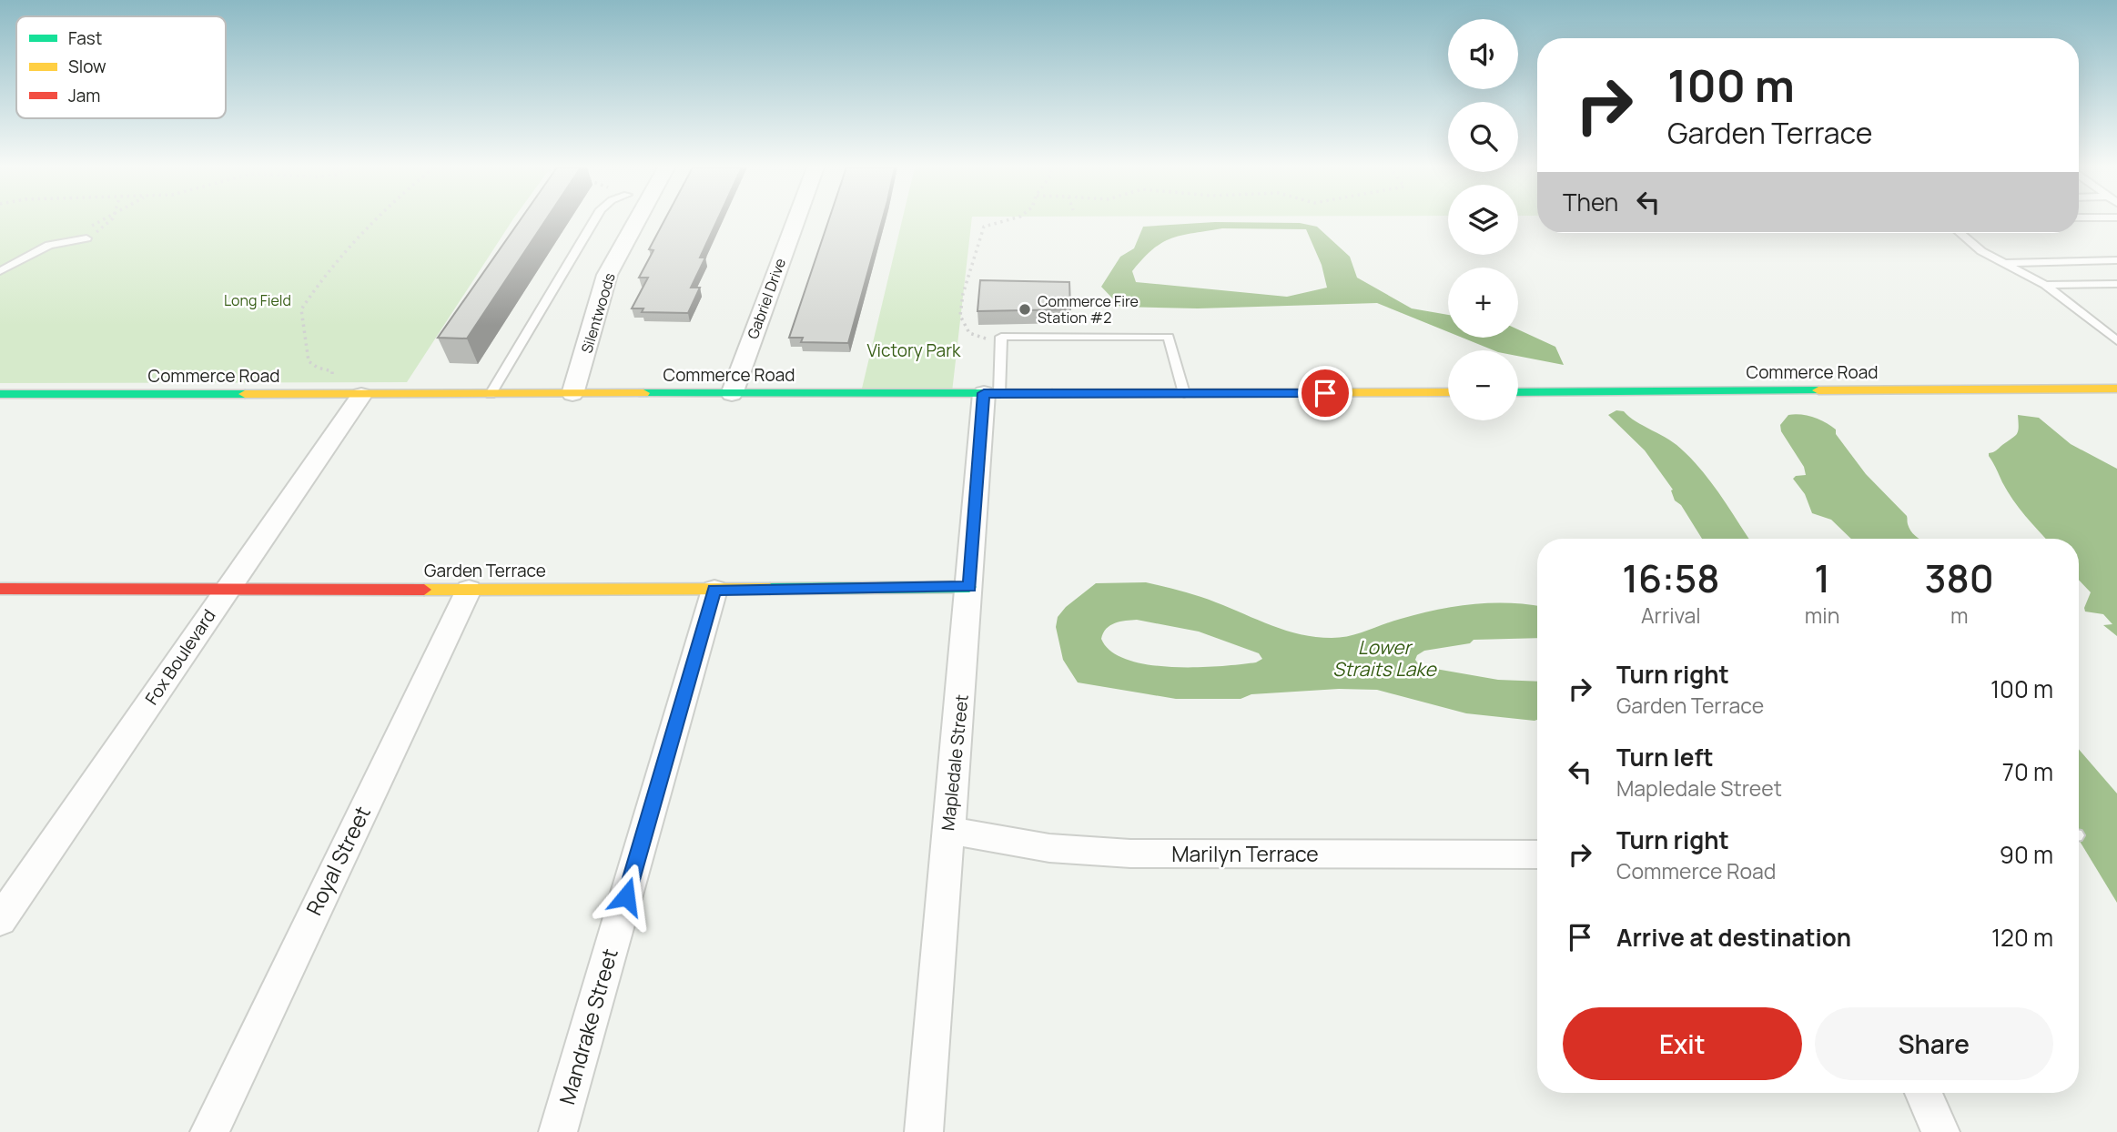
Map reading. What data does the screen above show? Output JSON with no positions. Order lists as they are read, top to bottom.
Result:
{
  "streets": {
    "main road": ["Commerce Road", "Garden Terrace"],
    "street": [
      "Gabriel Drive",
      "Silentwoods",
      "Fox Boulevard",
      "Mapledale Street",
      "Marilyn Terrace",
      "Royal Street",
      "Mandrake Street"
    ]
  },
  "crossings": [
    ["Gabriel Drive", "Commerce Road"],
    ["Silentwoods", "Commerce Road"],
    ["Commerce Road", "Fox Boulevard"],
    ["Commerce Road", "Mapledale Street"],
    ["Garden Terrace", "Fox Boulevard"],
    ["Garden Terrace", "Mapledale Street"],
    ["Garden Terrace", "Royal Street"],
    ["Garden Terrace", "Mandrake Street"],
    ["Mapledale Street", "Marilyn Terrace"]
  ],
  "water": ["Lower Straits Lake"],
  "parks": ["Long Field", "Victory Park"],
  "places": ["Commerce Fire Station #2"],
  "legend": ["Fast", "Slow", "Jam"],
  "page": {
    "map_buttons": ["+", "−"],
    "turn": ["100 m", "Garden Terrace"],
    "then": "Then",
    "eta": [
      "16:58",
      "Arrival",
      "1",
      "min",
      "380",
      "m"
    ],
    "list": [
      {
        "name": "Turn right",
        "note": "Garden Terrace",
        "value": "100 m"
      },
      {
        "name": "Turn left",
        "note": "Mapledale Street",
        "value": "70 m"
      },
      {
        "name": "Turn right",
        "note": "Commerce Road",
        "value": "90 m"
      },
      {
        "name": "Arrive at destination",
        "value": "120 m"
      }
    ],
    "buttons": ["Exit", "Share"]
  }
}
